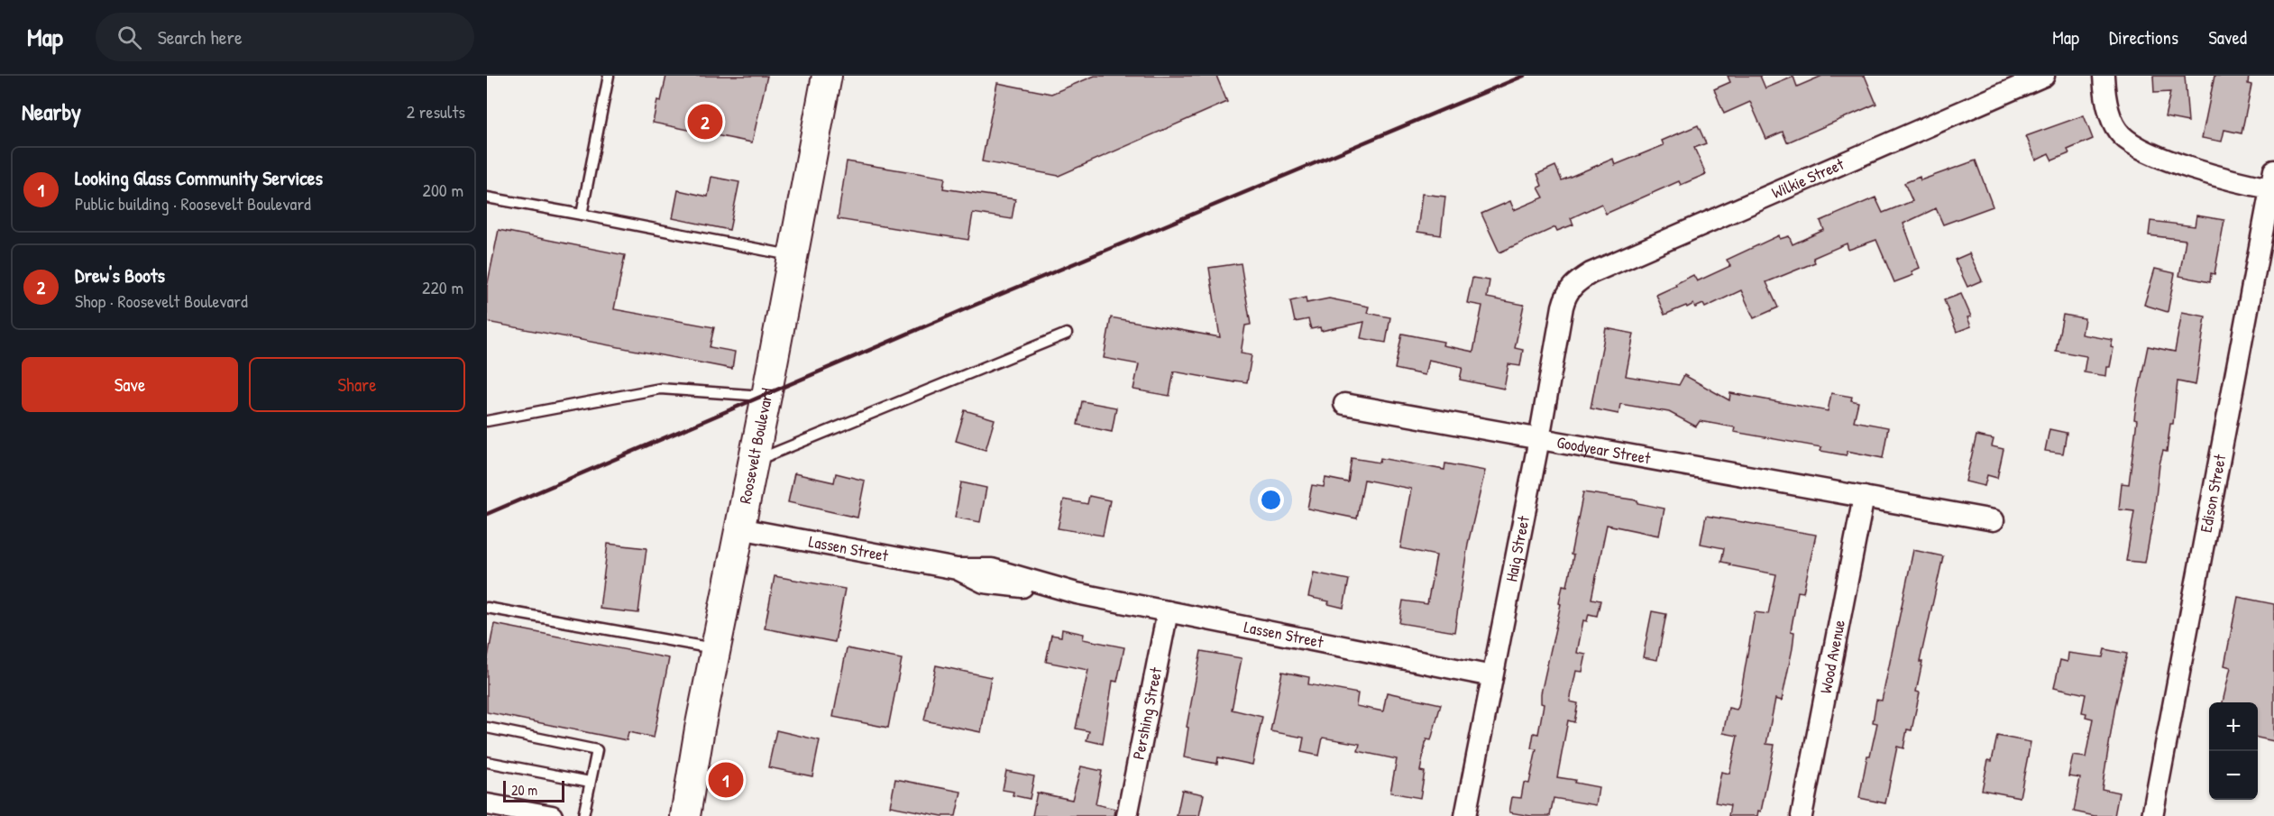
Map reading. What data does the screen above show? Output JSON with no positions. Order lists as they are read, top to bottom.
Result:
{
  "streets": {
    "main road": ["Roosevelt Boulevard"],
    "street": [
      "Wilkie Street",
      "Goodyear Street",
      "Edison Street",
      "Lassen Street",
      "Haig Street",
      "Wood Avenue",
      "Pershing Street"
    ]
  },
  "crossings": [
    ["Wilkie Street", "Haig Street"],
    ["Roosevelt Boulevard", "Lassen Street"],
    ["Goodyear Street", "Haig Street"],
    ["Goodyear Street", "Wood Avenue"],
    ["Lassen Street", "Haig Street"],
    ["Lassen Street", "Pershing Street"]
  ],
  "scale_bar": "20 m",
  "page": {
    "header": "Map",
    "search": "Search here",
    "nav": ["Map", "Directions", "Saved"],
    "heading": ["Nearby", "2 results"],
    "pins": ["2", "1"],
    "list": [
      {
        "mark": "1",
        "name": "Looking Glass Community Services",
        "note": "Public building · Roosevelt Boulevard",
        "value": "200 m"
      },
      {
        "mark": "2",
        "name": "Drew's Boots",
        "note": "Shop · Roosevelt Boulevard",
        "value": "220 m"
      }
    ],
    "buttons": ["Save", "Share"],
    "map_buttons": ["+", "−"],
    "scale": "20 m"
  }
}
